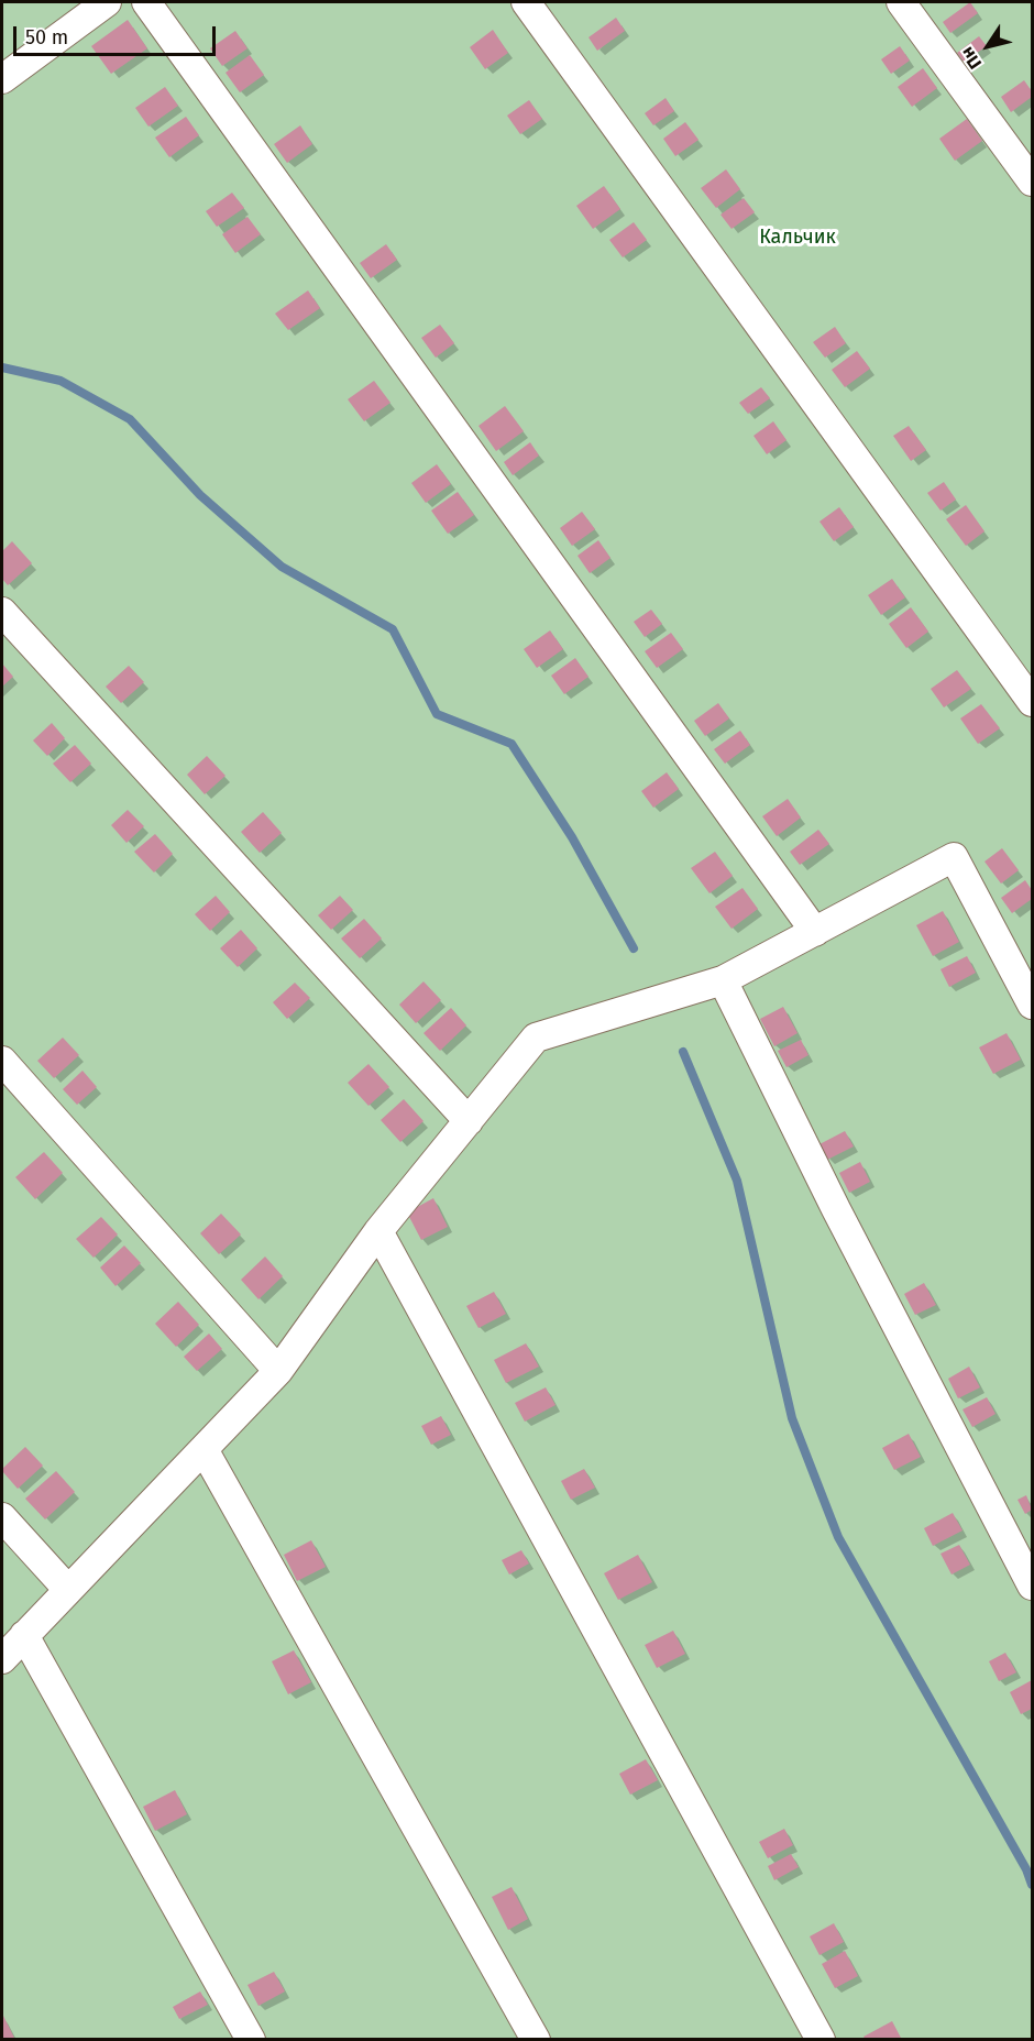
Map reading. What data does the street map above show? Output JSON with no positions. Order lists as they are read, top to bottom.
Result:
{
  "parks": ["Кальчик"],
  "scale_bar": "50 m",
  "north": "bottom left"
}
